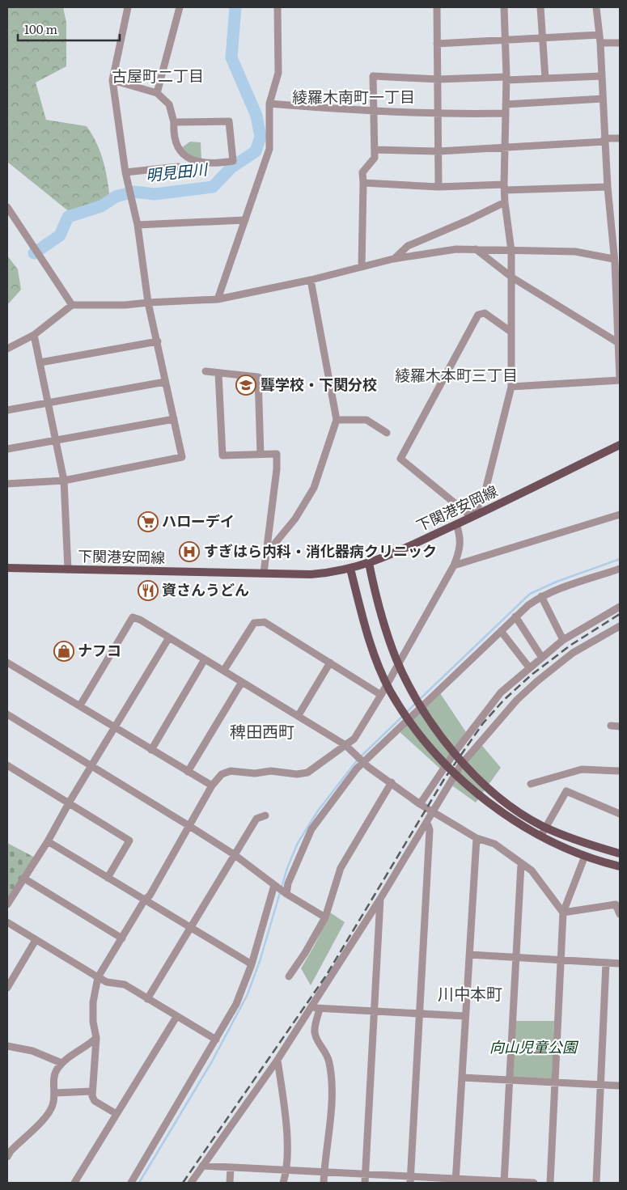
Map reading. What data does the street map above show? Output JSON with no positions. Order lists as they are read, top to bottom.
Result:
{
  "streets": {
    "main road": ["下関港安岡線"]
  },
  "districts": [
    "古屋町二丁目",
    "綾羅木南町一丁目",
    "綾羅木本町三丁目",
    "稗田西町",
    "川中本町"
  ],
  "water": ["明見田川"],
  "parks": ["向山児童公園"],
  "places": {
    "school or university": ["聾学校・下関分校"],
    "supermarket": ["ハローデイ"],
    "hospital": ["すぎはら内科・消化器病クリニック"],
    "restaurant": ["資さんうどん"],
    "shop": ["ナフコ"]
  },
  "scale_bar": "100 m"
}
